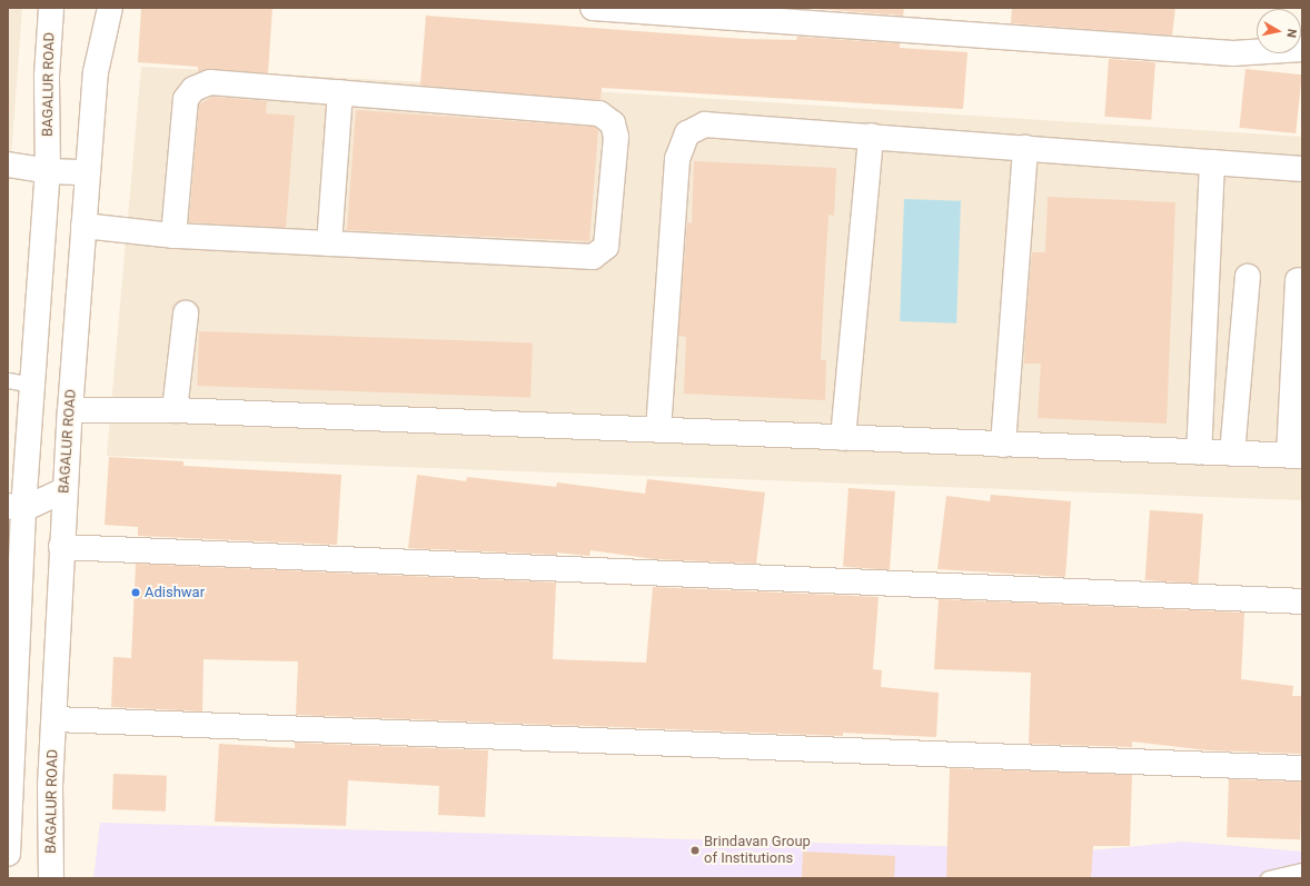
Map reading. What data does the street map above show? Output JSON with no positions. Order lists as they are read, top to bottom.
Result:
{
  "streets": {
    "street": ["BAGALUR ROAD"]
  },
  "places": ["Adishwar", "Brindavan Group of Institutions"],
  "north": "right"
}
